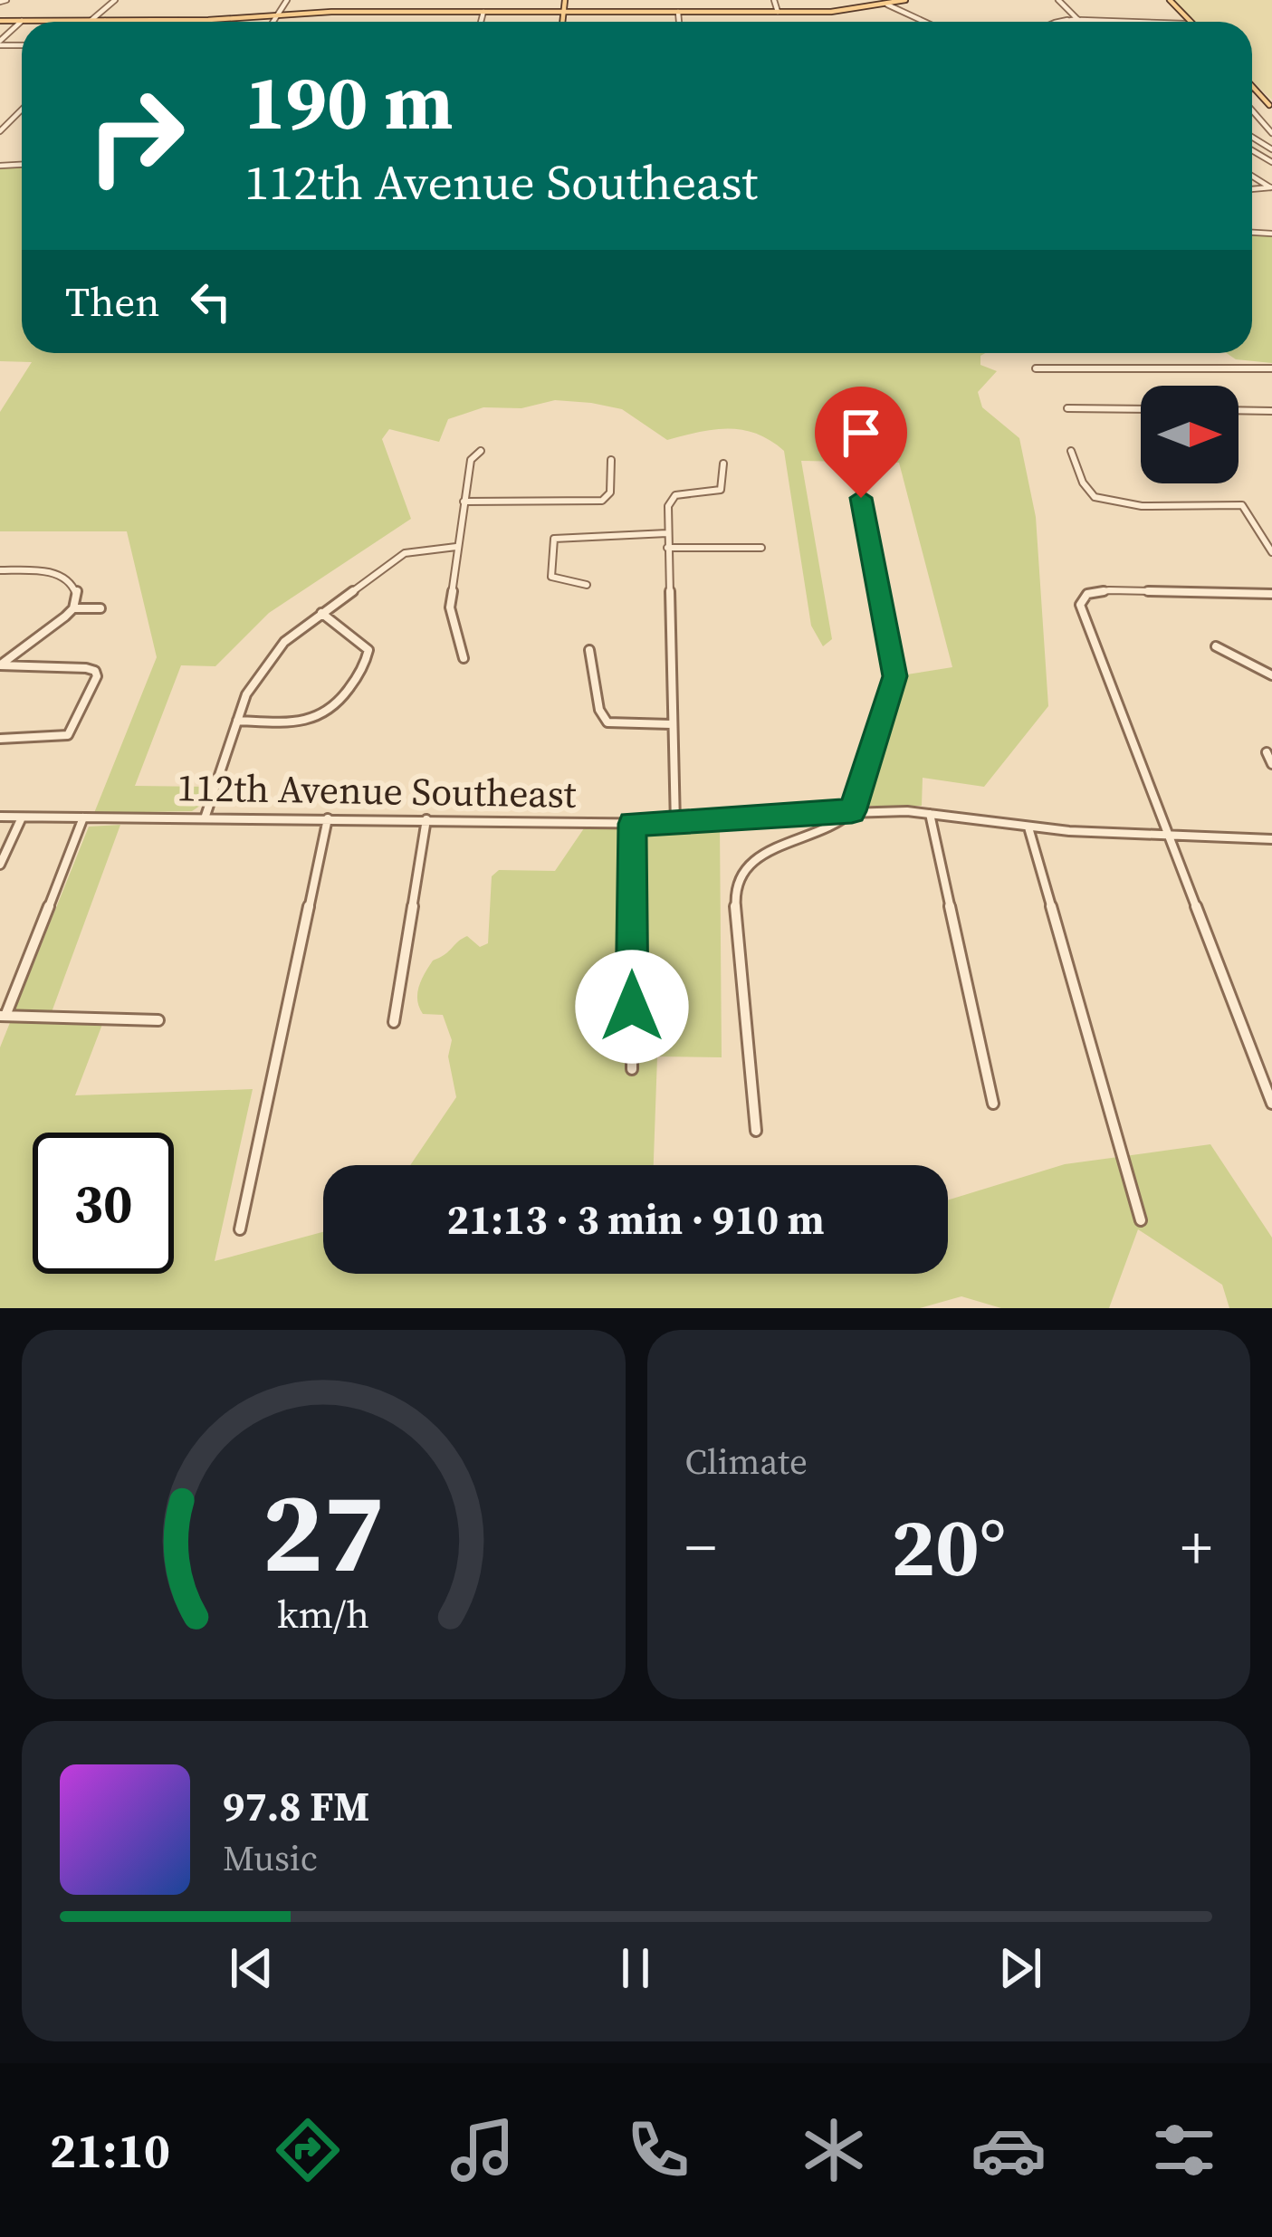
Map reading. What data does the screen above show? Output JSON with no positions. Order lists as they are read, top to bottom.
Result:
{
  "streets": {
    "street": ["112th Avenue Southeast"]
  },
  "north": "right",
  "page": {
    "turn": ["190 m", "112th Avenue Southeast"],
    "then": "Then",
    "limit": "30",
    "trip": "21:13 · 3 min · 910 m",
    "tile": "Climate",
    "heat": ["−", "20°", "+"],
    "song": ["97.8 FM", "Music"],
    "tabs": "21:10",
    "gauge": ["27", "km/h"]
  }
}
